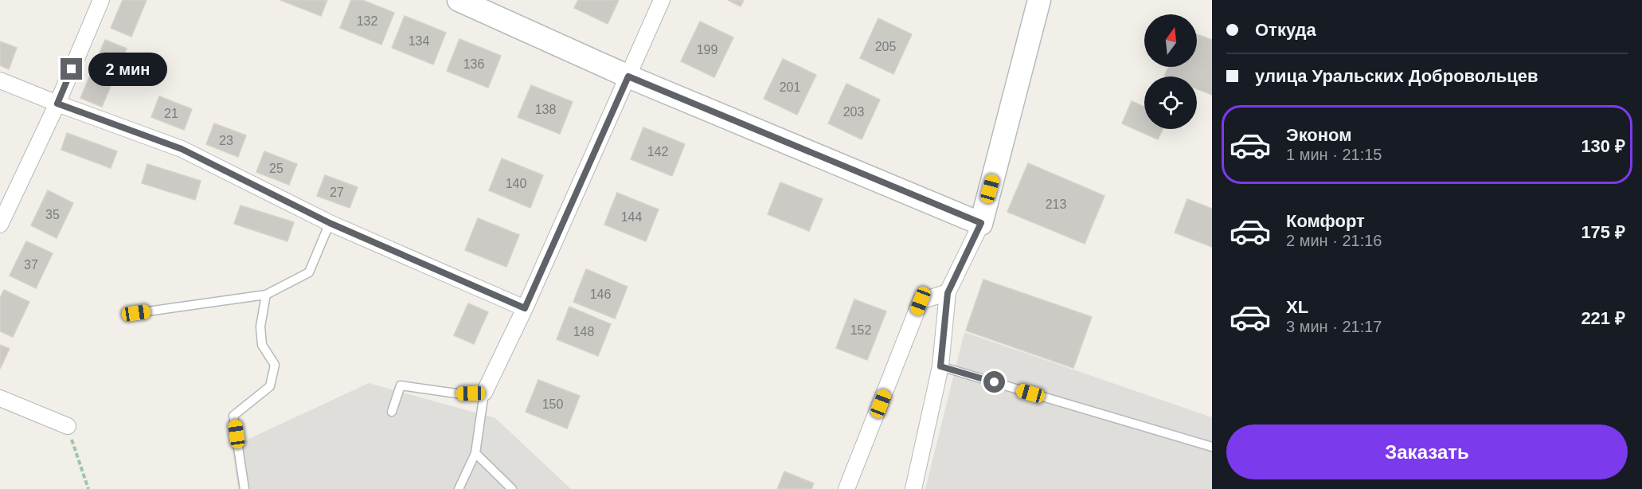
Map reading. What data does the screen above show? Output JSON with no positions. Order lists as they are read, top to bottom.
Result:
{
  "house_numbers": [
    "132",
    "134",
    "205",
    "199",
    "136",
    "201",
    "138",
    "203",
    "21",
    "23",
    "142",
    "25",
    "140",
    "27",
    "213",
    "35",
    "144",
    "37",
    "146",
    "152",
    "148",
    "150"
  ],
  "north": "top",
  "page": {
    "banner": ["Откуда", "улица Уральских Добровольцев"],
    "bubble": "2 мин",
    "list": [
      {
        "name": "Эконом",
        "note": "1 мин · 21:15",
        "value": "130 ₽"
      },
      {
        "name": "Комфорт",
        "note": "2 мин · 21:16",
        "value": "175 ₽"
      },
      {
        "name": "XL",
        "note": "3 мин · 21:17",
        "value": "221 ₽"
      }
    ],
    "buttons": "Заказать"
  }
}
